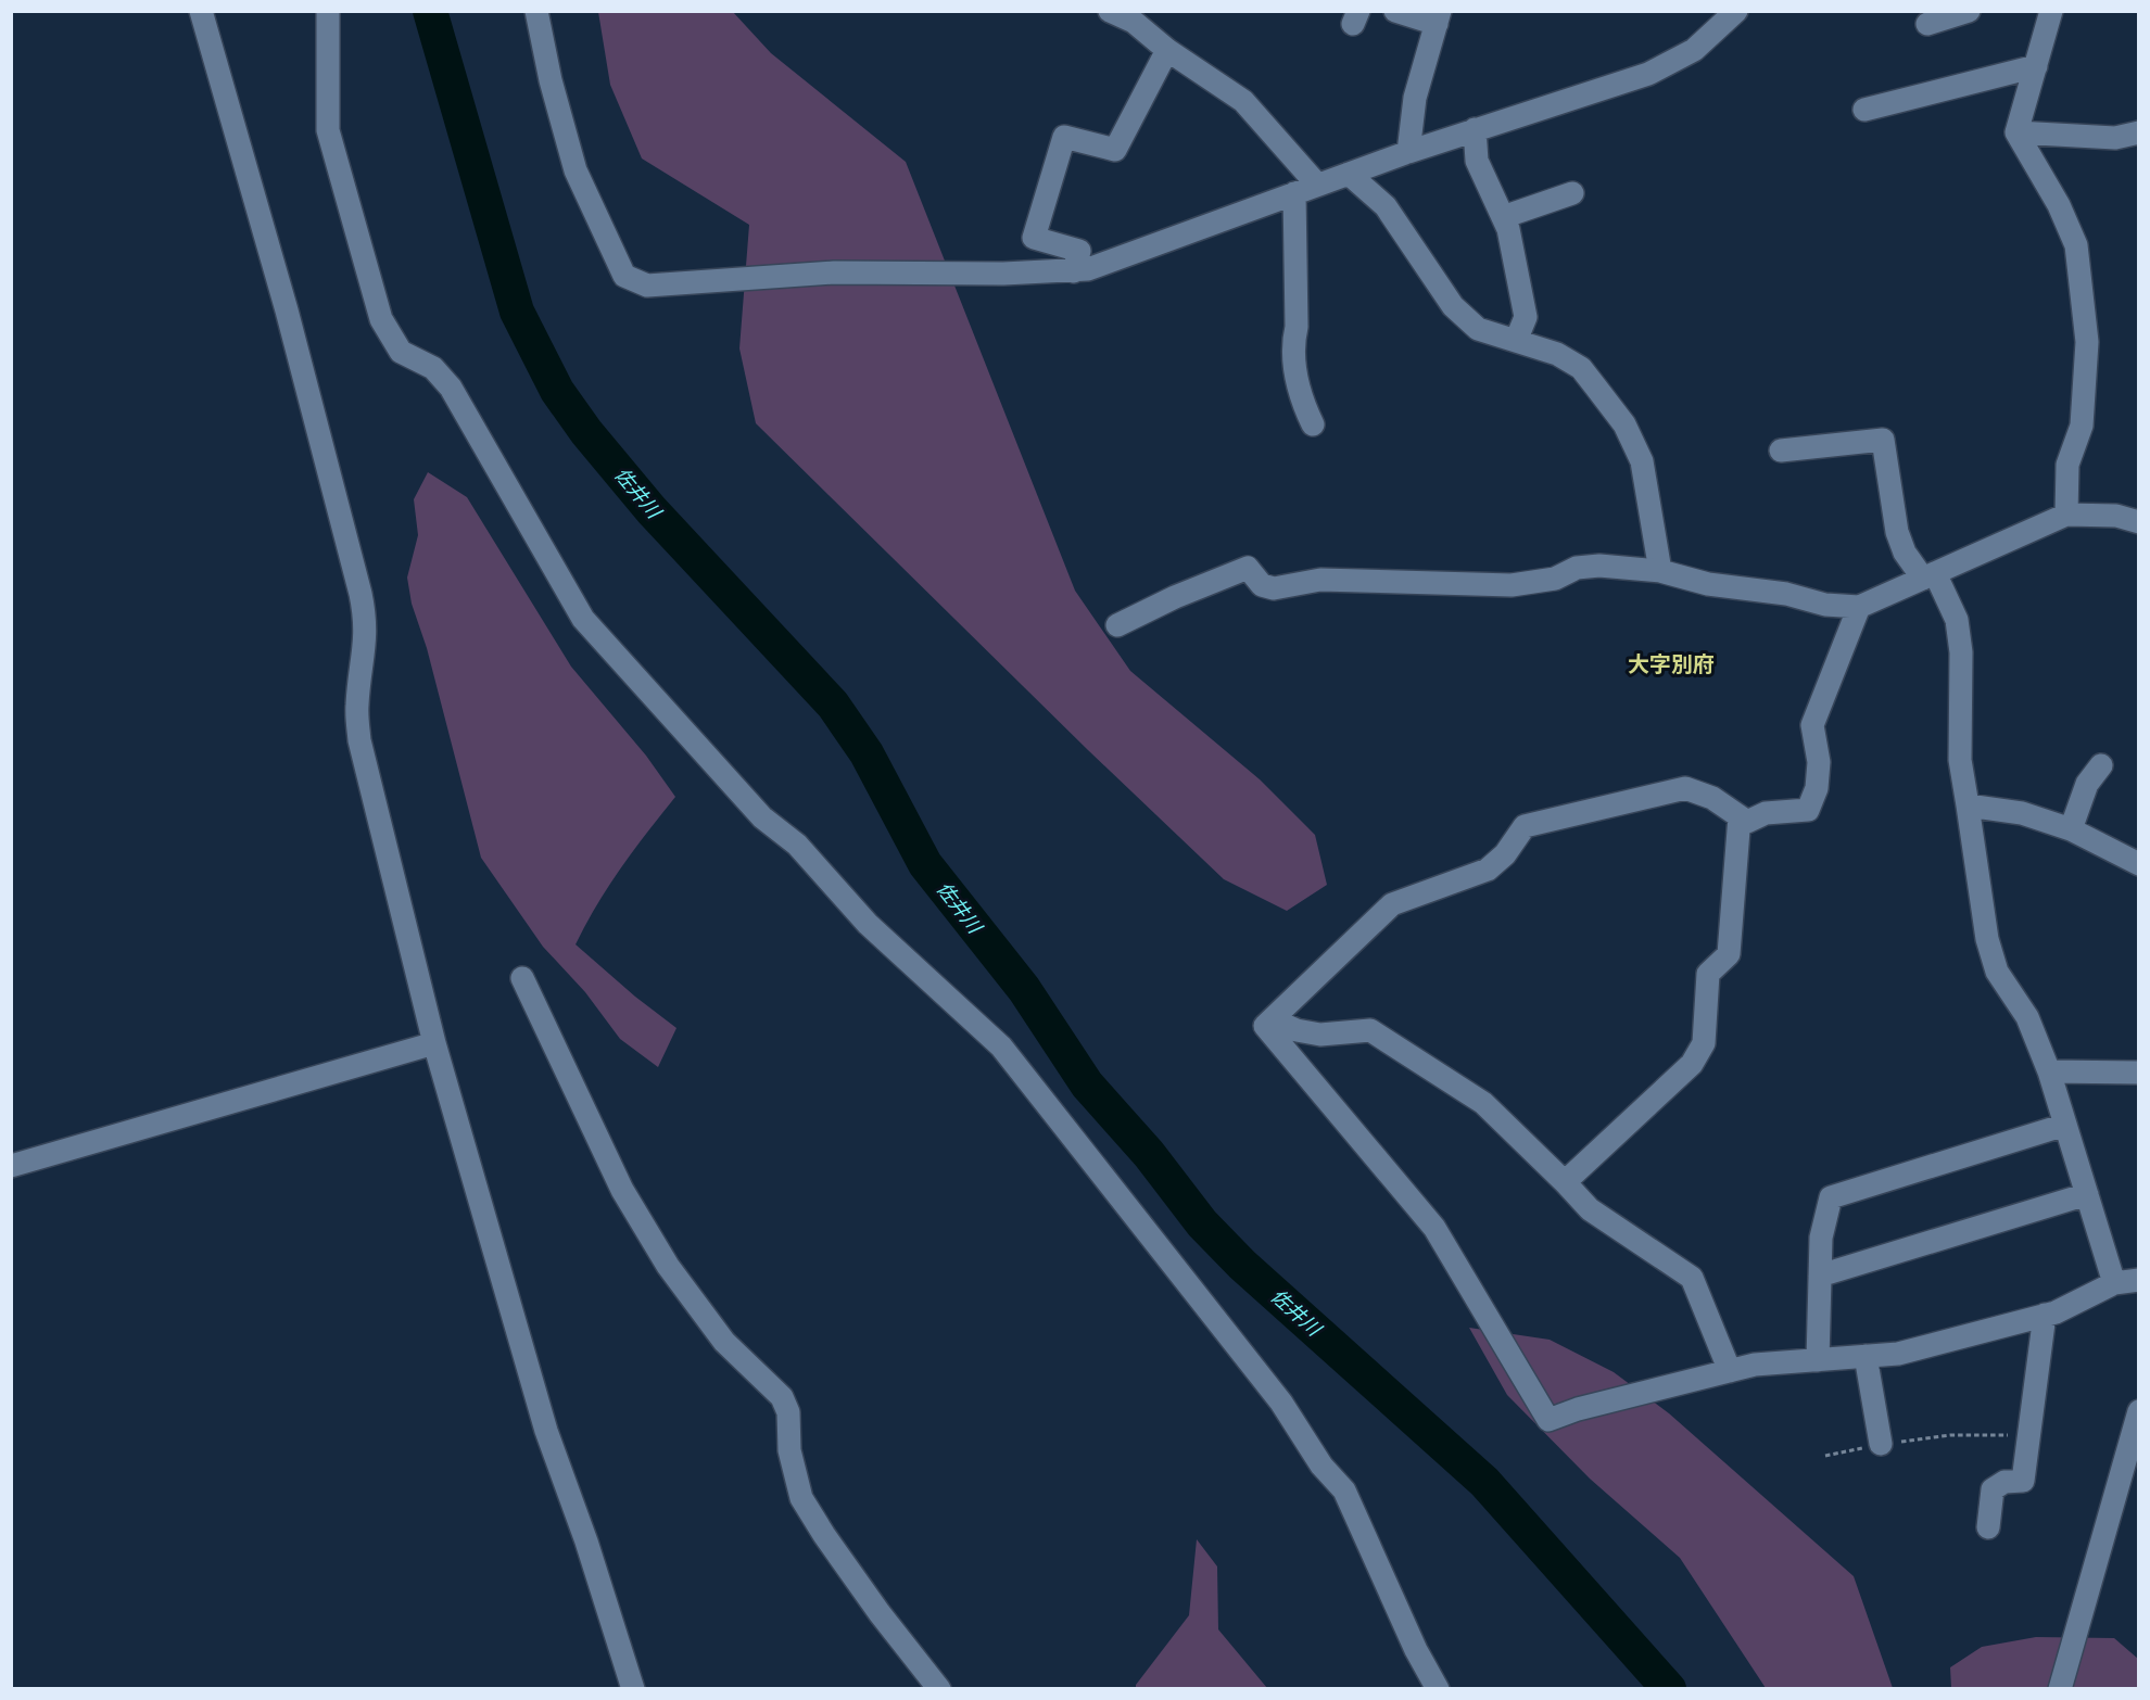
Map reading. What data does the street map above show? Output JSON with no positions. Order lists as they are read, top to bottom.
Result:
{
  "districts": ["大字別府"],
  "water": ["佐井川"]
}
